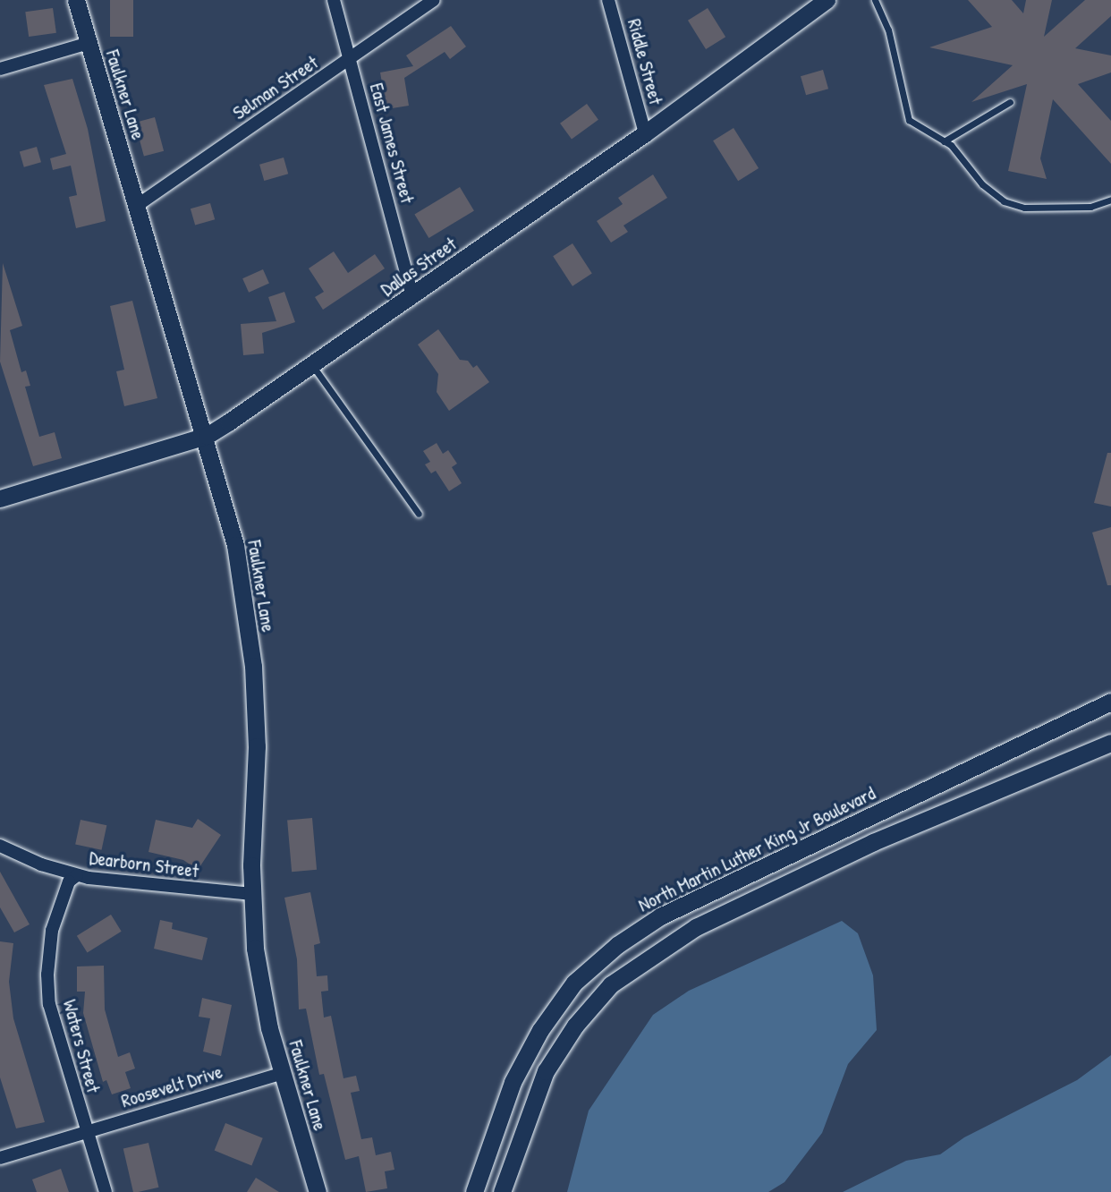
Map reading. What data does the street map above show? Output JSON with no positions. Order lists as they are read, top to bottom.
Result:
{
  "streets": {
    "street": [
      "Riddle Street",
      "Selman Street",
      "Faulkner Lane",
      "East James Street",
      "Dallas Street",
      "North Martin Luther King Jr Boulevard",
      "Dearborn Street",
      "Waters Street",
      "Roosevelt Drive"
    ]
  },
  "crossings": [
    ["Riddle Street", "Dallas Street"],
    ["Selman Street", "Faulkner Lane"],
    ["Selman Street", "East James Street"],
    ["Faulkner Lane", "Dallas Street"],
    ["Faulkner Lane", "Dearborn Street"],
    ["Faulkner Lane", "Roosevelt Drive"],
    ["East James Street", "Dallas Street"],
    ["Dearborn Street", "Waters Street"],
    ["Waters Street", "Roosevelt Drive"]
  ]
}
